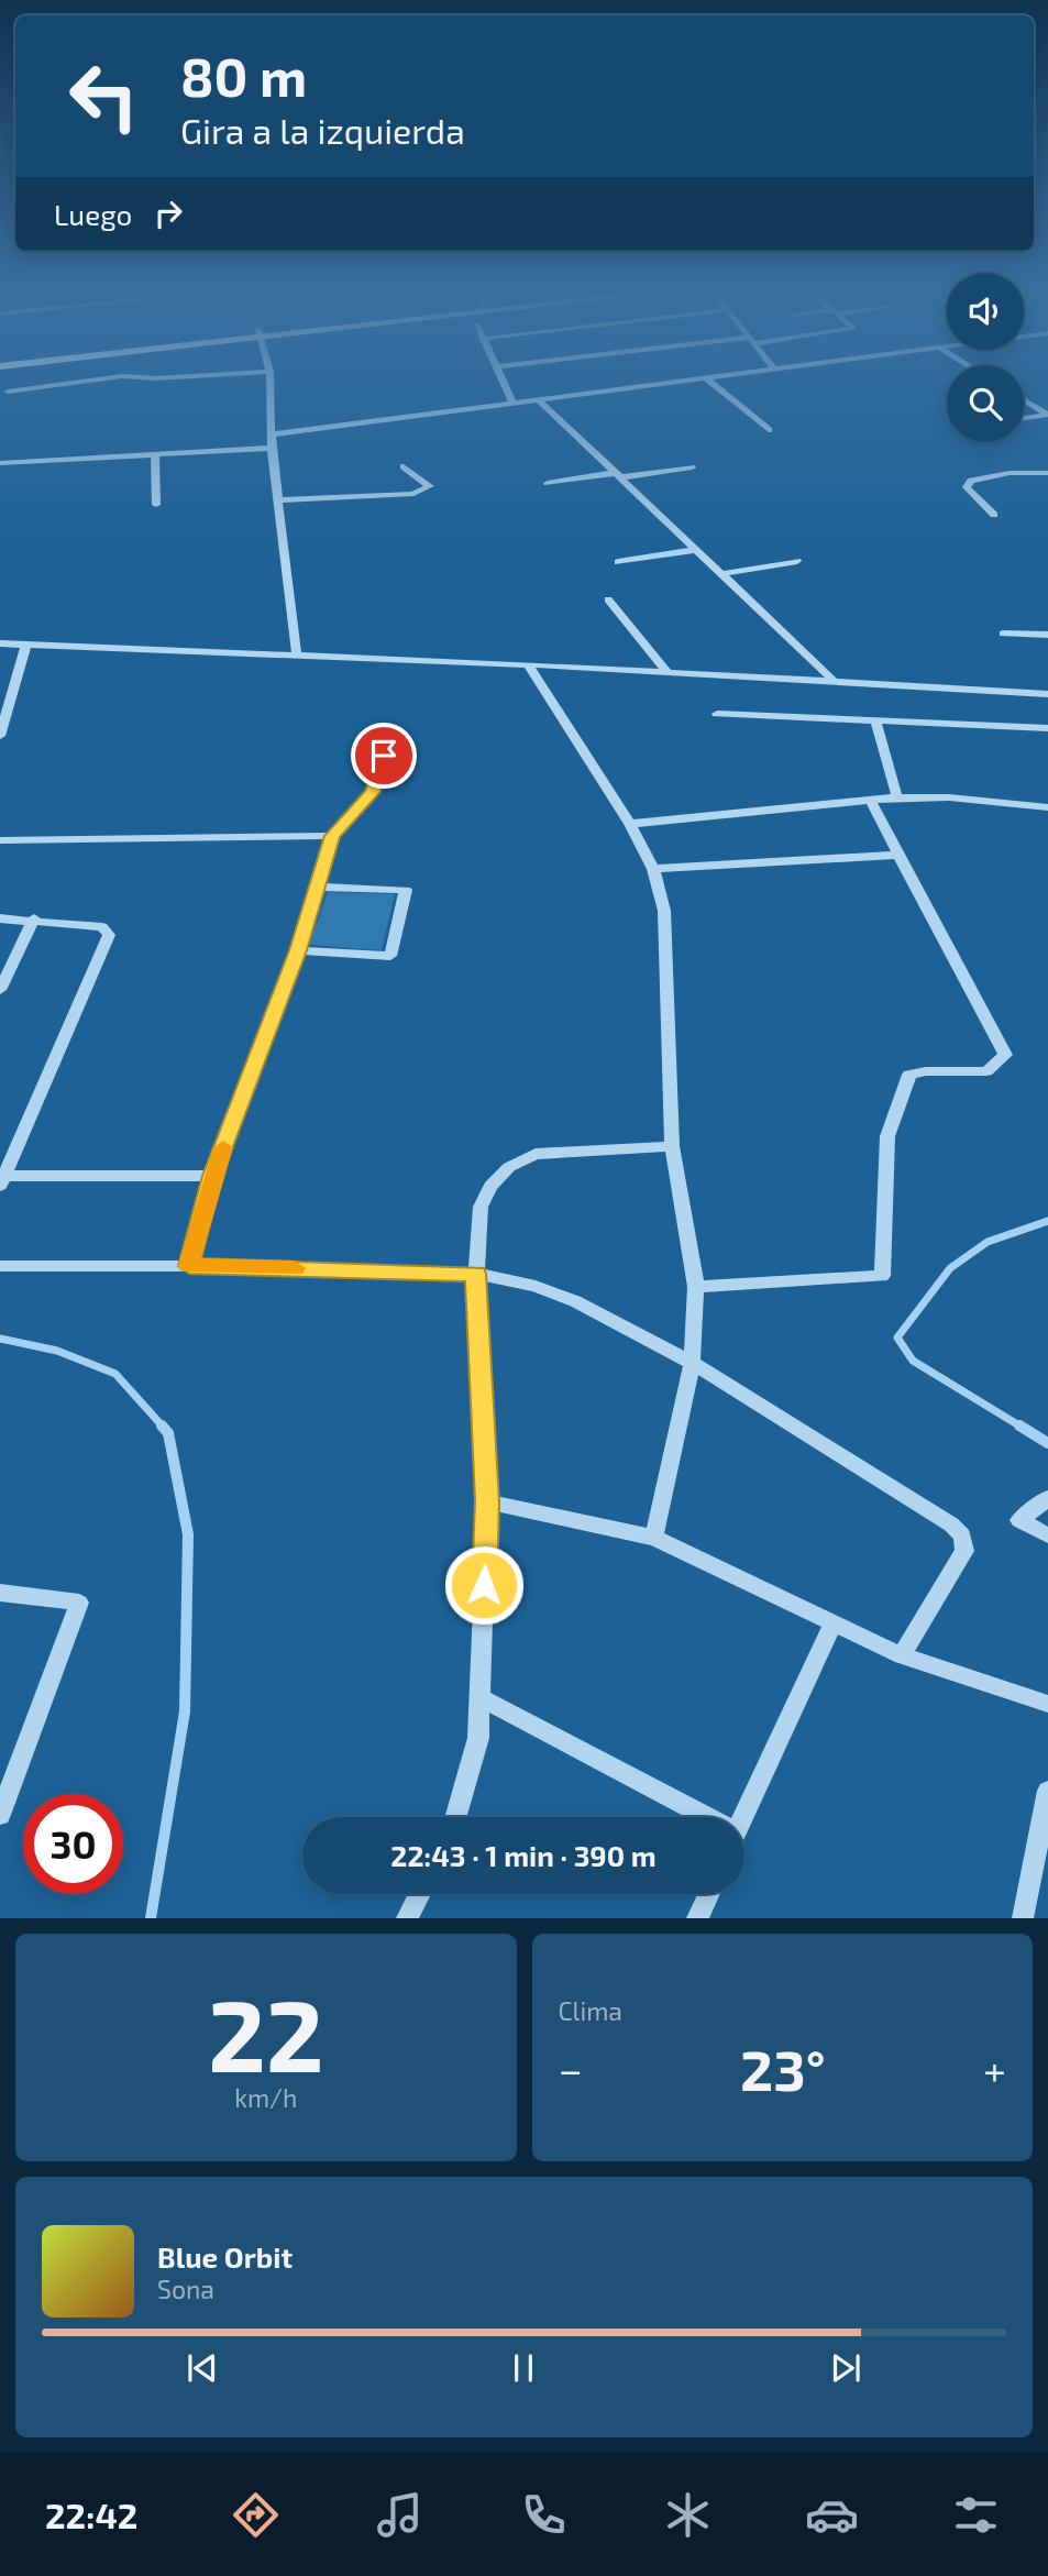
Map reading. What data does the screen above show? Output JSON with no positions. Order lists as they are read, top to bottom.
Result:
{
  "page": {
    "turn": ["80 m", "Gira a la izquierda"],
    "then": "Luego",
    "limit": "30",
    "trip": "22:43 · 1 min · 390 m",
    "tile": [
      ["22", "km/h"],
      "Clima"
    ],
    "heat": ["−", "23°", "+"],
    "song": ["Blue Orbit", "Sona"],
    "tabs": "22:42"
  }
}
